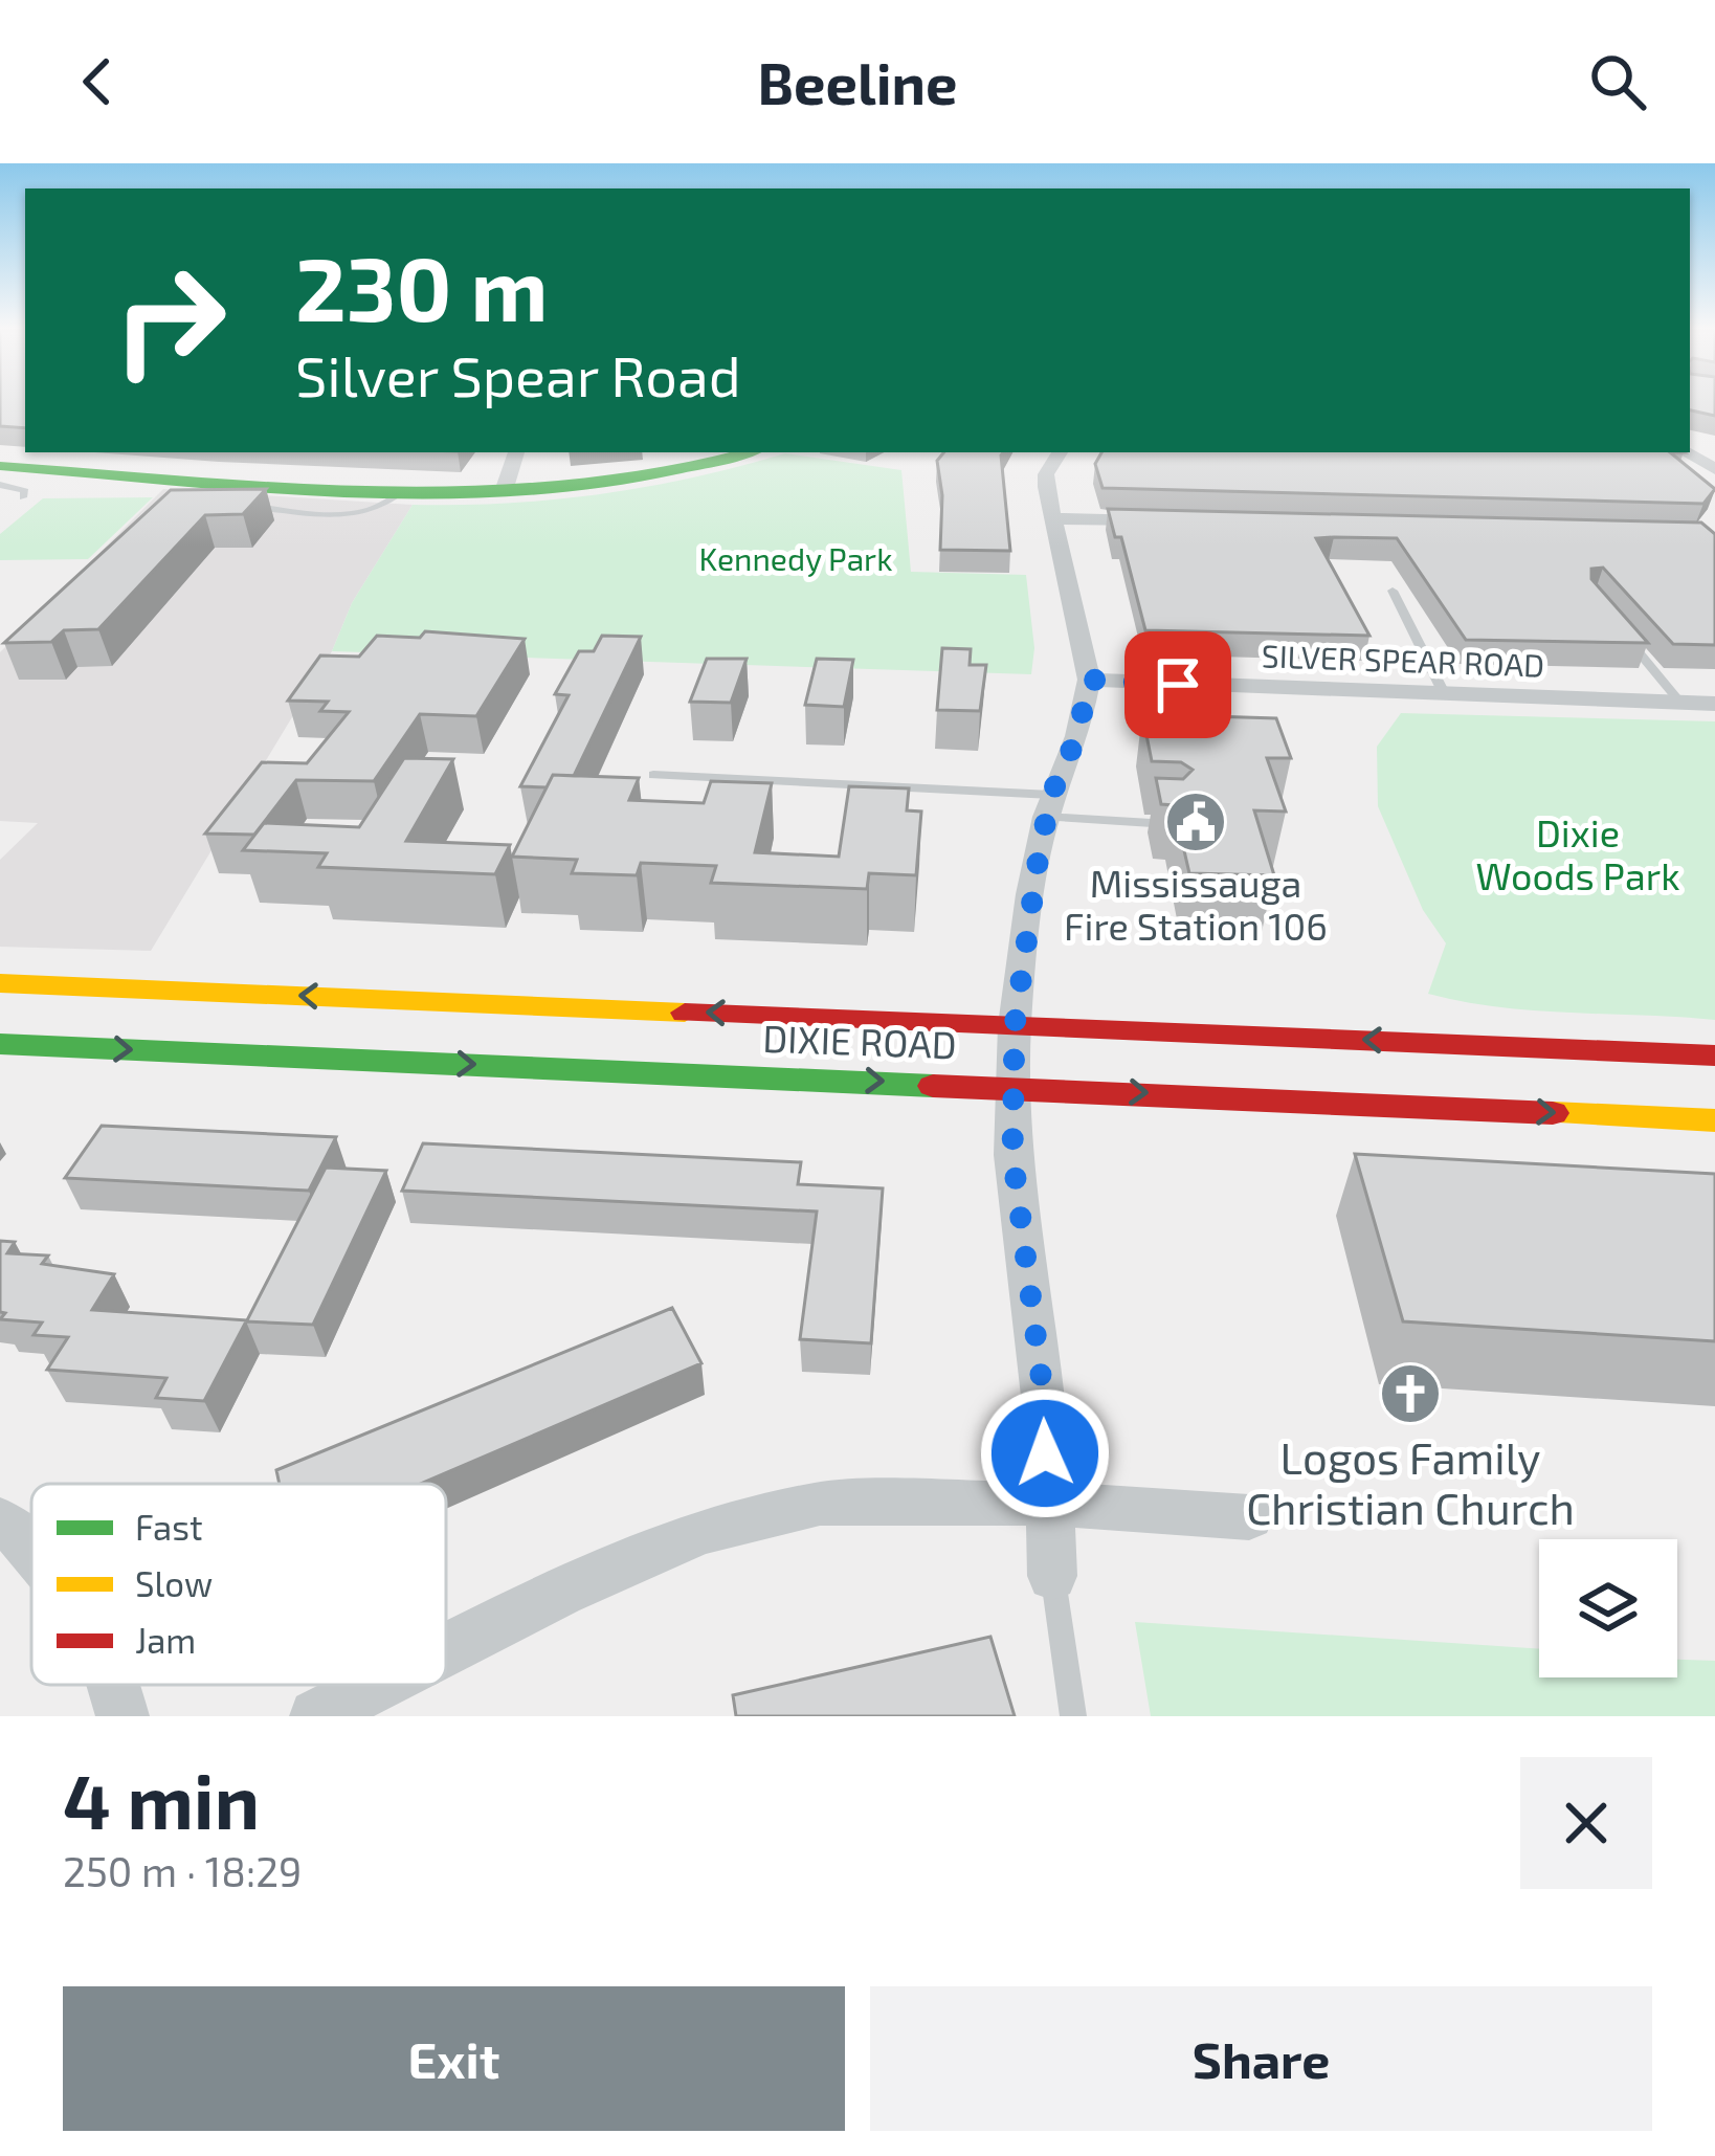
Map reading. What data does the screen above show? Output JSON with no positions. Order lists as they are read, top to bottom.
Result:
{
  "streets": {
    "main road": ["DIXIE ROAD"],
    "street": ["SILVER SPEAR ROAD"]
  },
  "parks": ["Kennedy Park", "Dixie Woods Park"],
  "places": {
    "public building": ["Mississauga Fire Station 106"],
    "church": ["Logos Family Christian Church"]
  },
  "legend": ["Fast", "Slow", "Jam"],
  "page": {
    "header": "Beeline",
    "turn": ["230 m", "Silver Spear Road"],
    "heading": ["4 min", "250 m · 18:29"],
    "buttons": ["Exit", "Share"]
  }
}
